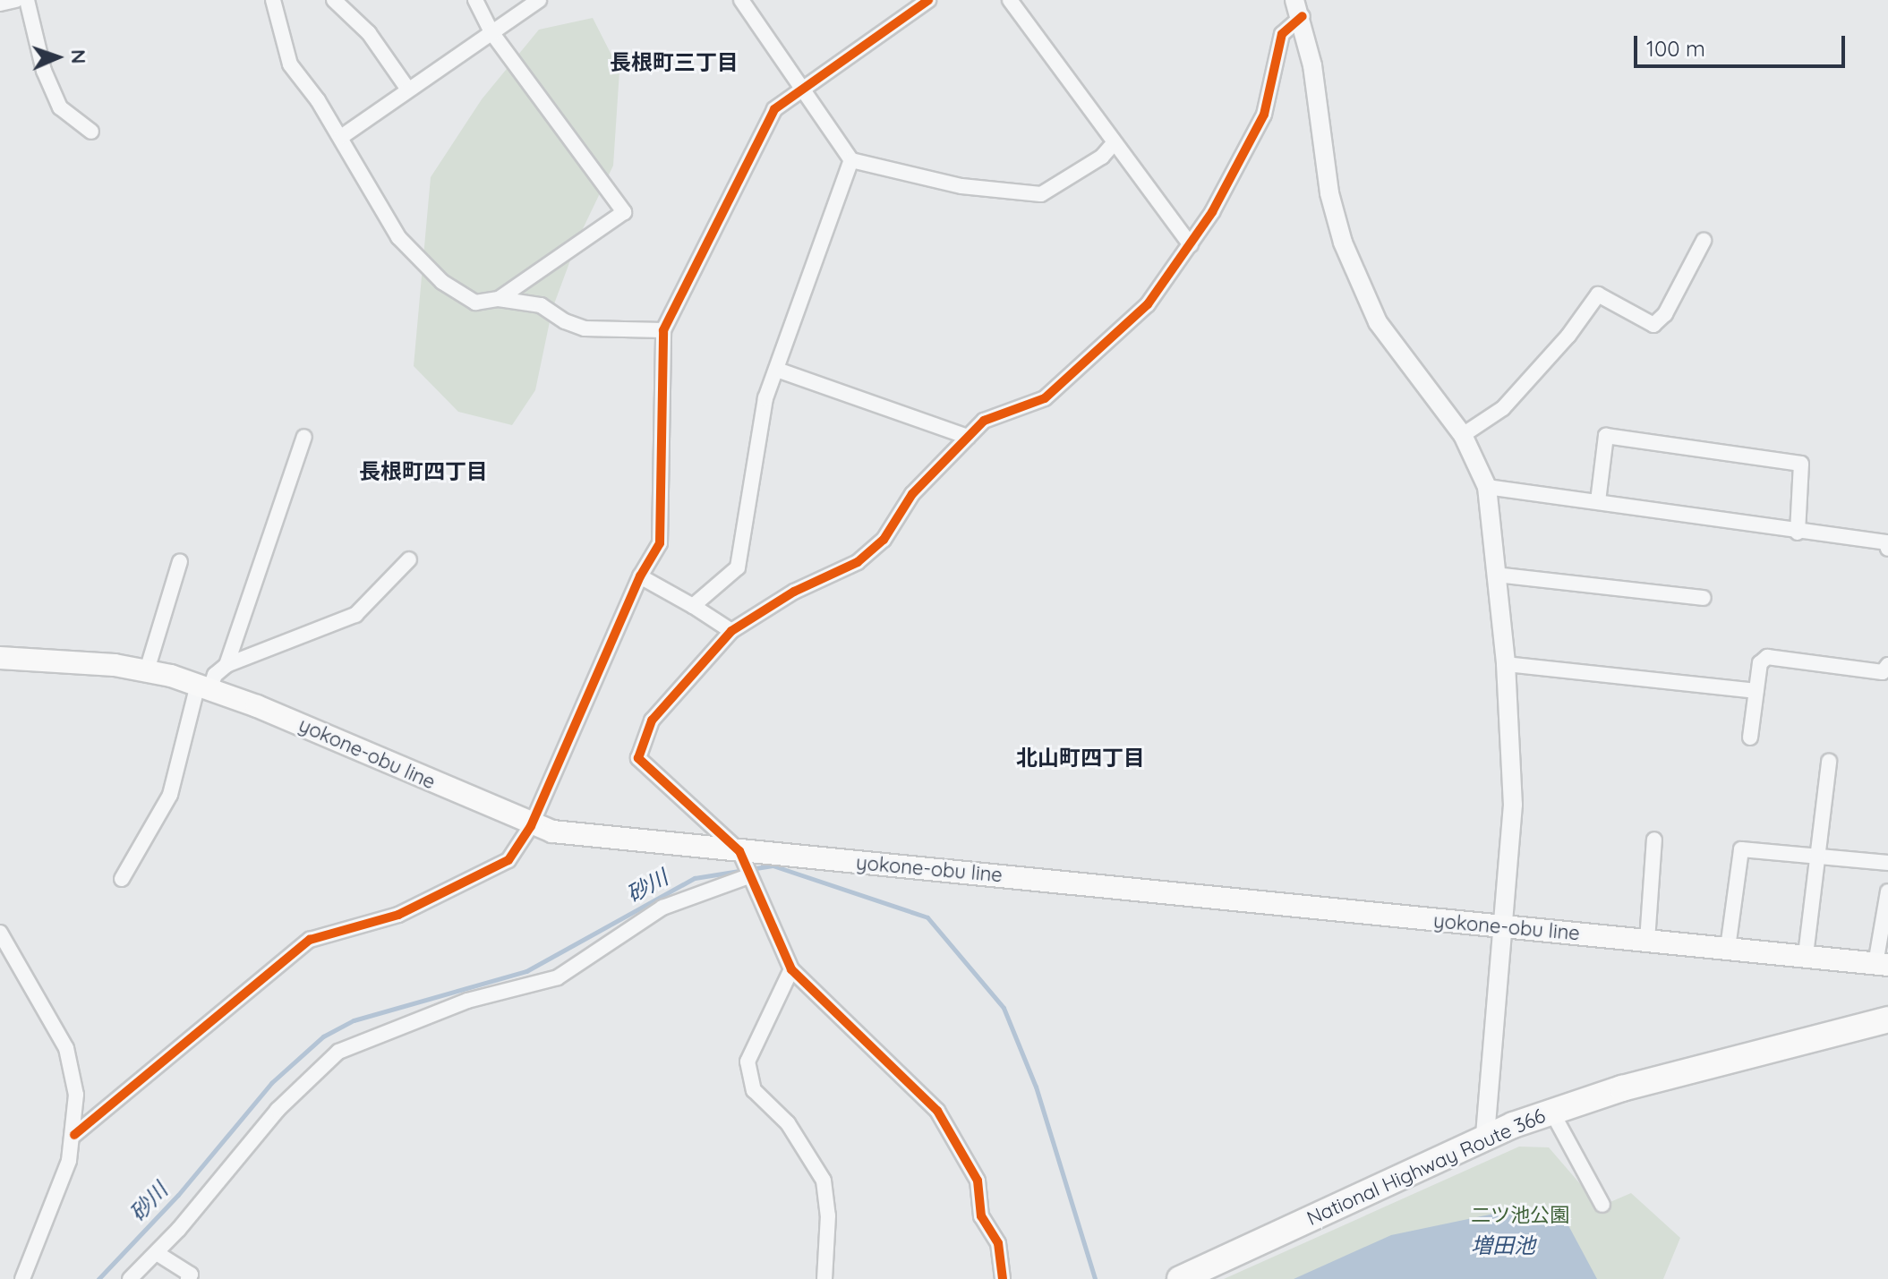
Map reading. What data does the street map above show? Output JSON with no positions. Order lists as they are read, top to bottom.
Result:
{
  "streets": {
    "highway": ["National Highway Route 366"],
    "main road": ["yokone-obu line"]
  },
  "districts": ["長根町三丁目", "長根町四丁目", "北山町四丁目"],
  "water": ["砂川", "増田池"],
  "parks": ["二ツ池公園"],
  "scale_bar": "100 m",
  "north": "right"
}
